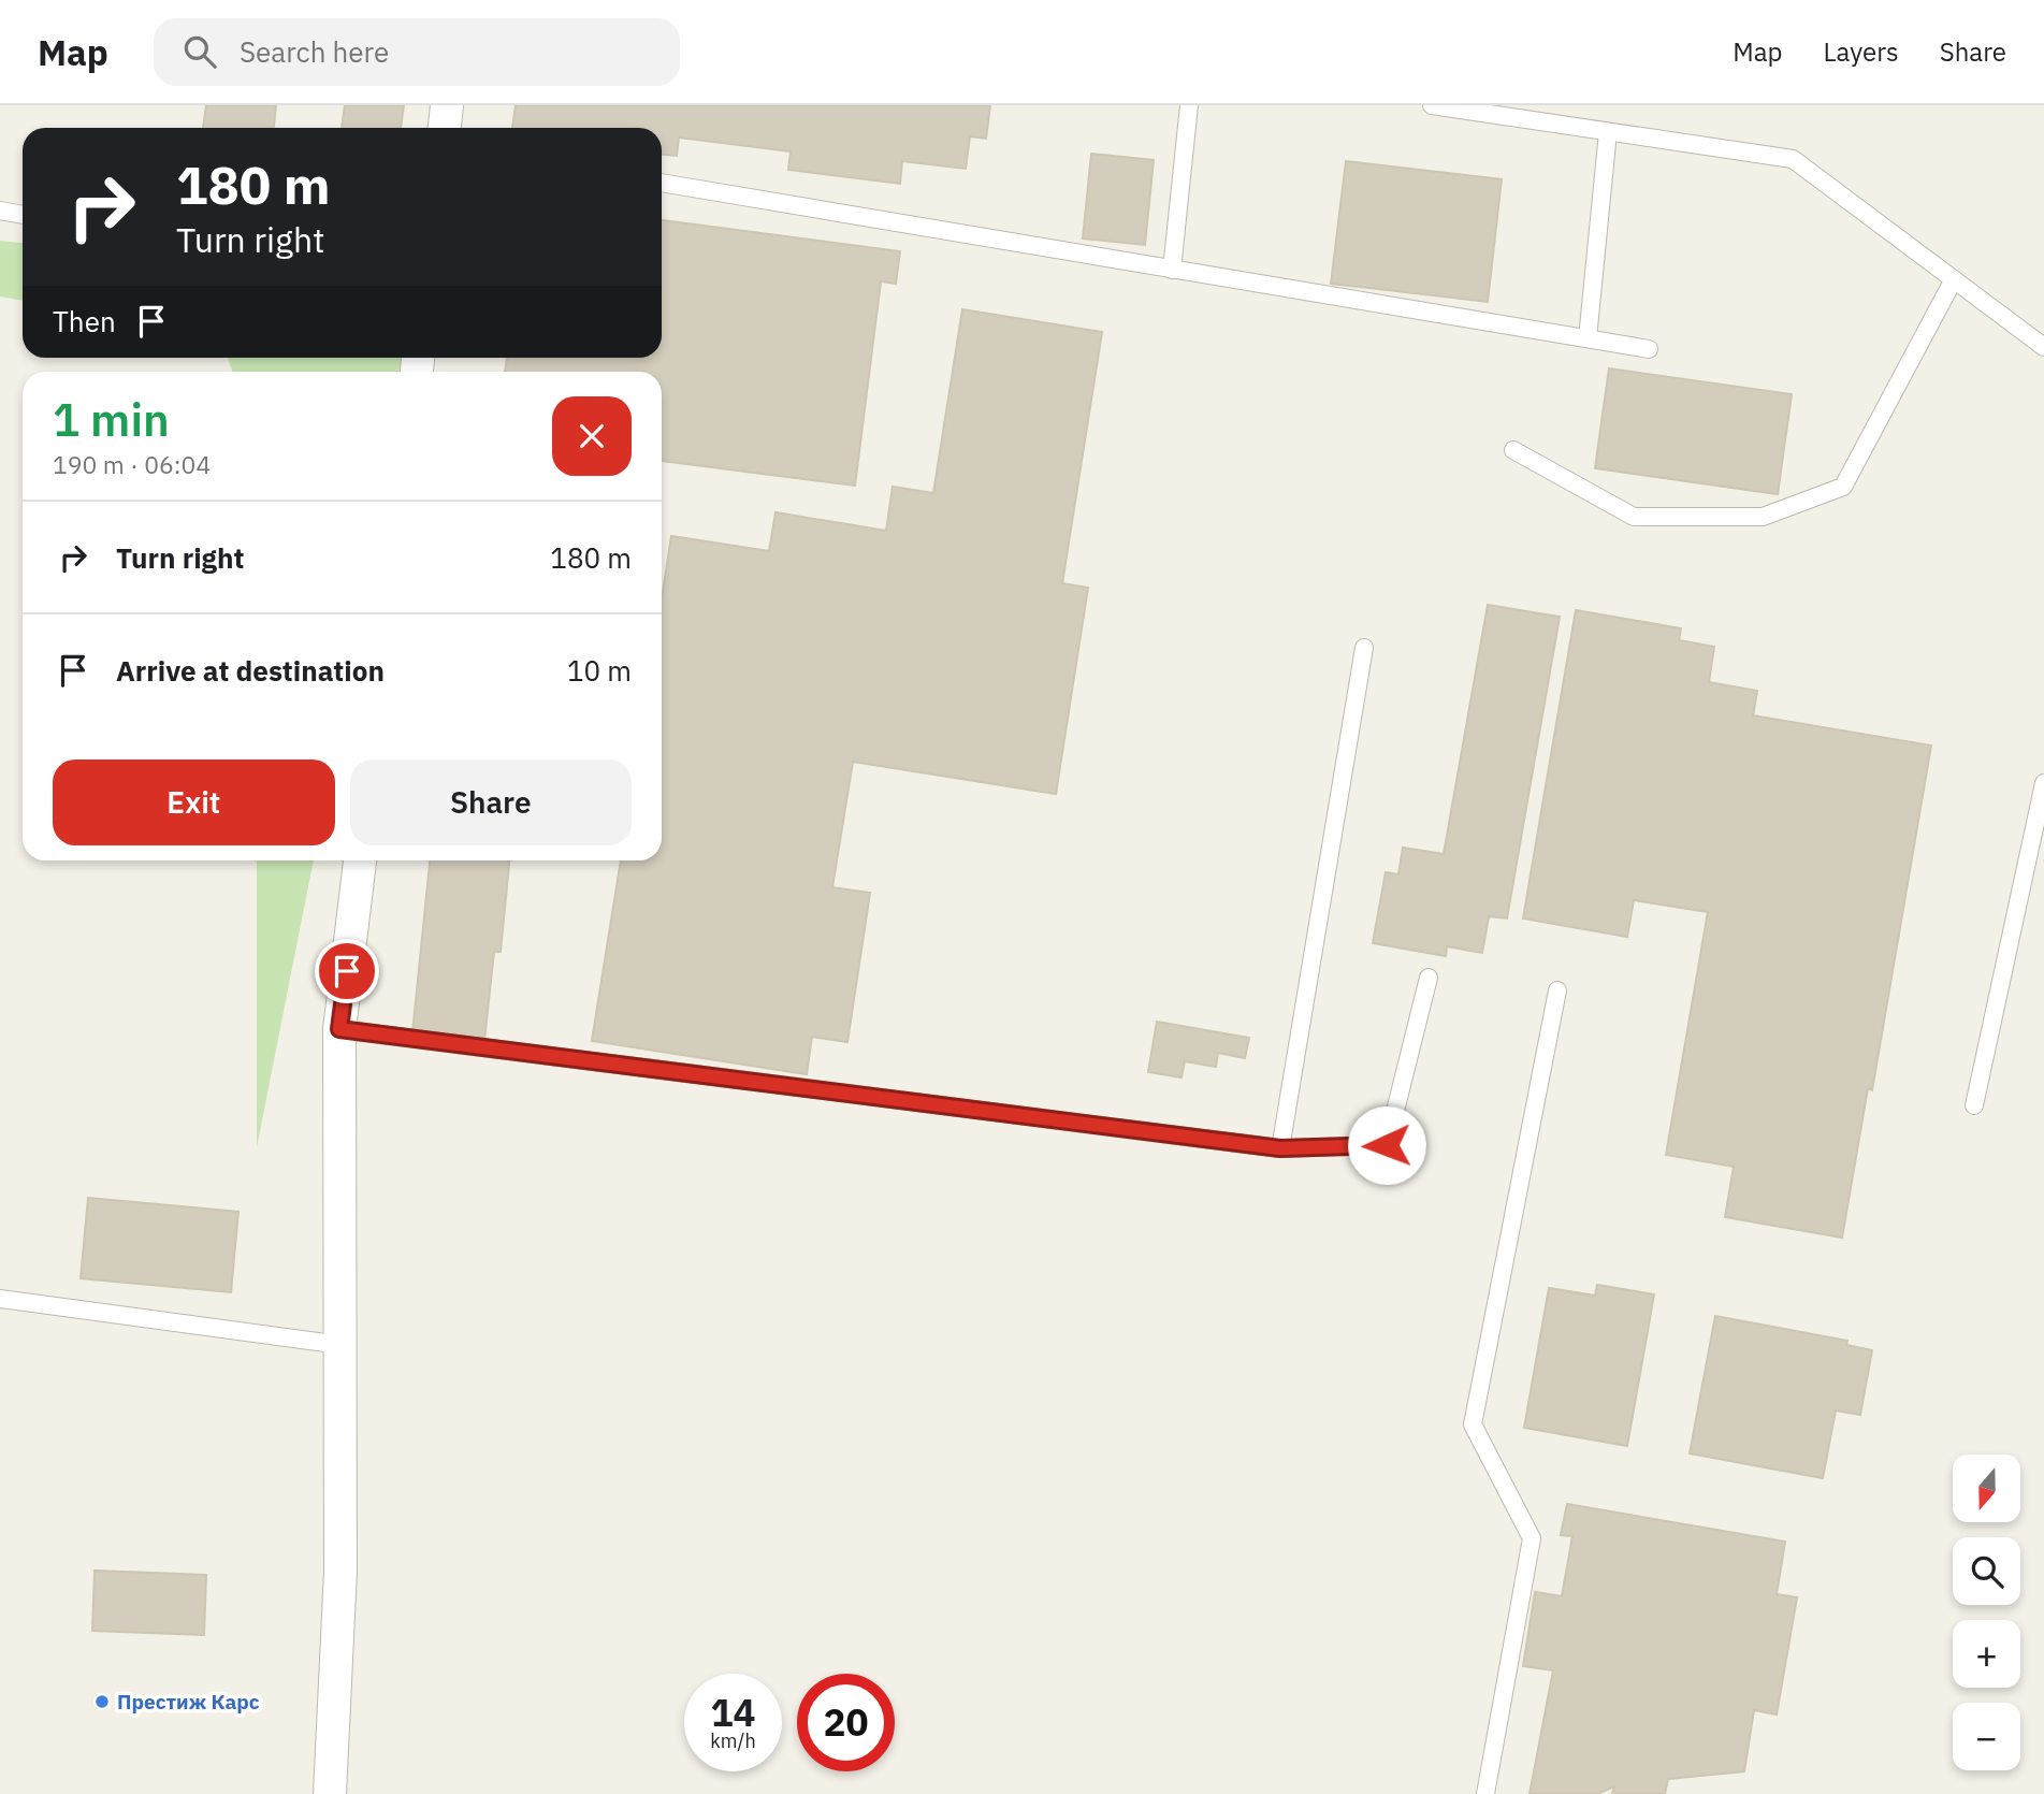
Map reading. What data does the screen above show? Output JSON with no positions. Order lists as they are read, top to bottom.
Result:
{
  "places": ["Престиж Карс"],
  "north": "bottom",
  "page": {
    "header": "Map",
    "search": "Search here",
    "nav": ["Map", "Layers", "Share"],
    "turn": ["180 m", "Turn right"],
    "then": "Then",
    "heading": ["1 min", "190 m · 06:04"],
    "list": [
      {
        "name": "Turn right",
        "value": "180 m"
      },
      {
        "name": "Arrive at destination",
        "value": "10 m"
      }
    ],
    "buttons": ["Exit", "Share"],
    "map_buttons": ["+", "−"],
    "speed": "14 km/h",
    "limit": "20"
  }
}
